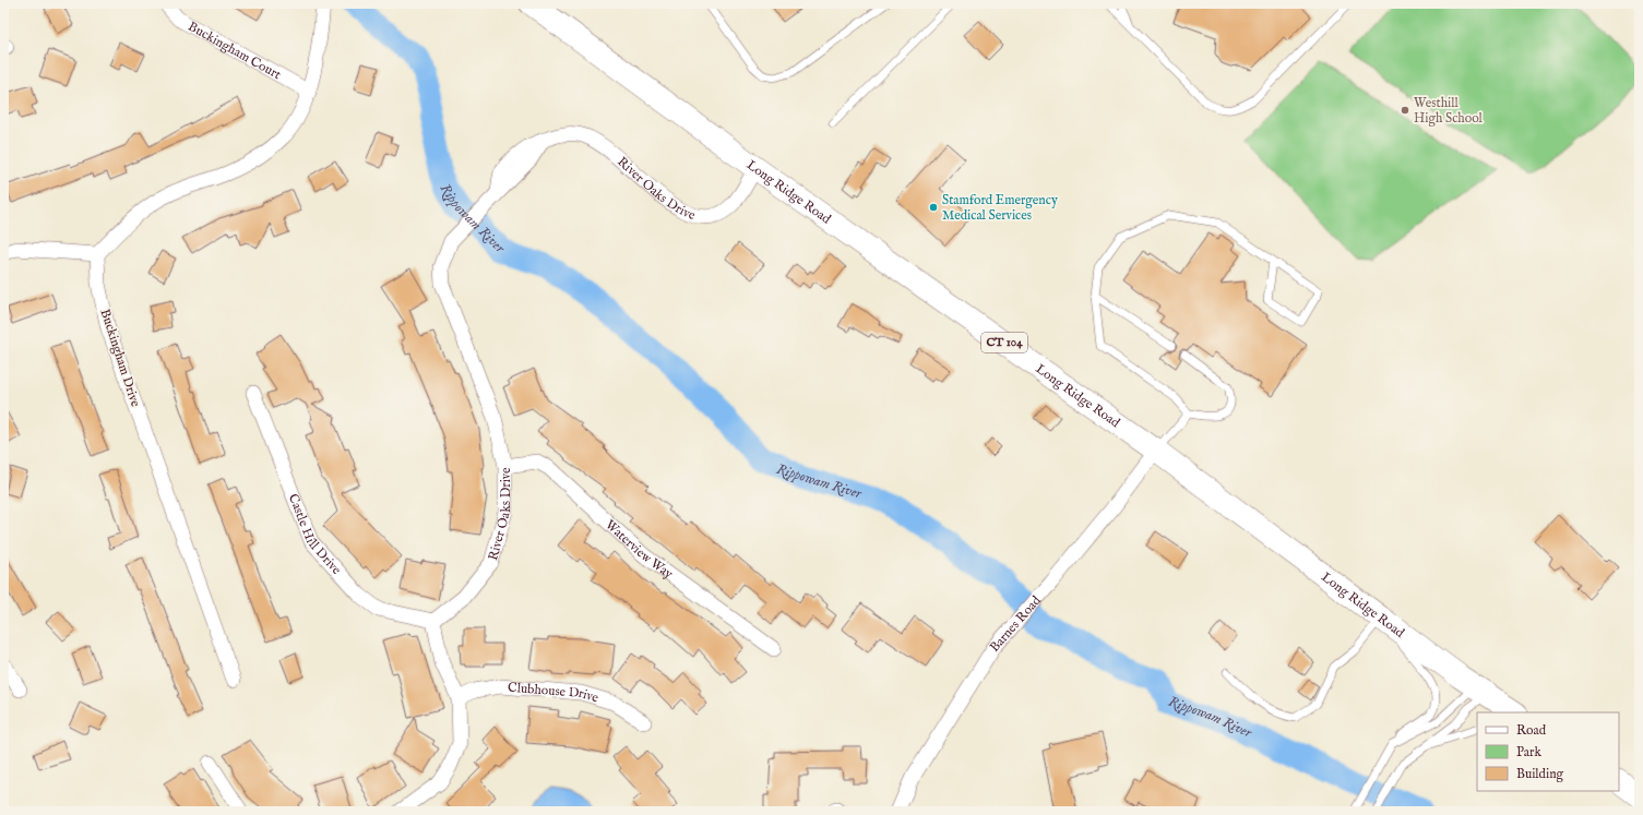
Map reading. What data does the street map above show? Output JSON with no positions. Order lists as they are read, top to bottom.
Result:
{
  "streets": {
    "main road": ["Long Ridge Road", "CT 104"],
    "street": [
      "Buckingham Court",
      "River Oaks Drive",
      "Buckingham Drive",
      "Castle Hill Drive",
      "Waterview Way",
      "Barnes Road",
      "Clubhouse Drive"
    ]
  },
  "crossings": [
    ["River Oaks Drive", "Long Ridge Road"],
    ["River Oaks Drive", "Castle Hill Drive"],
    ["River Oaks Drive", "Waterview Way"],
    ["Long Ridge Road", "Barnes Road"]
  ],
  "water": ["Rippowam River"],
  "places": ["Westhill High School", "Stamford Emergency Medical Services"],
  "legend": ["Road", "Park", "Building"]
}
